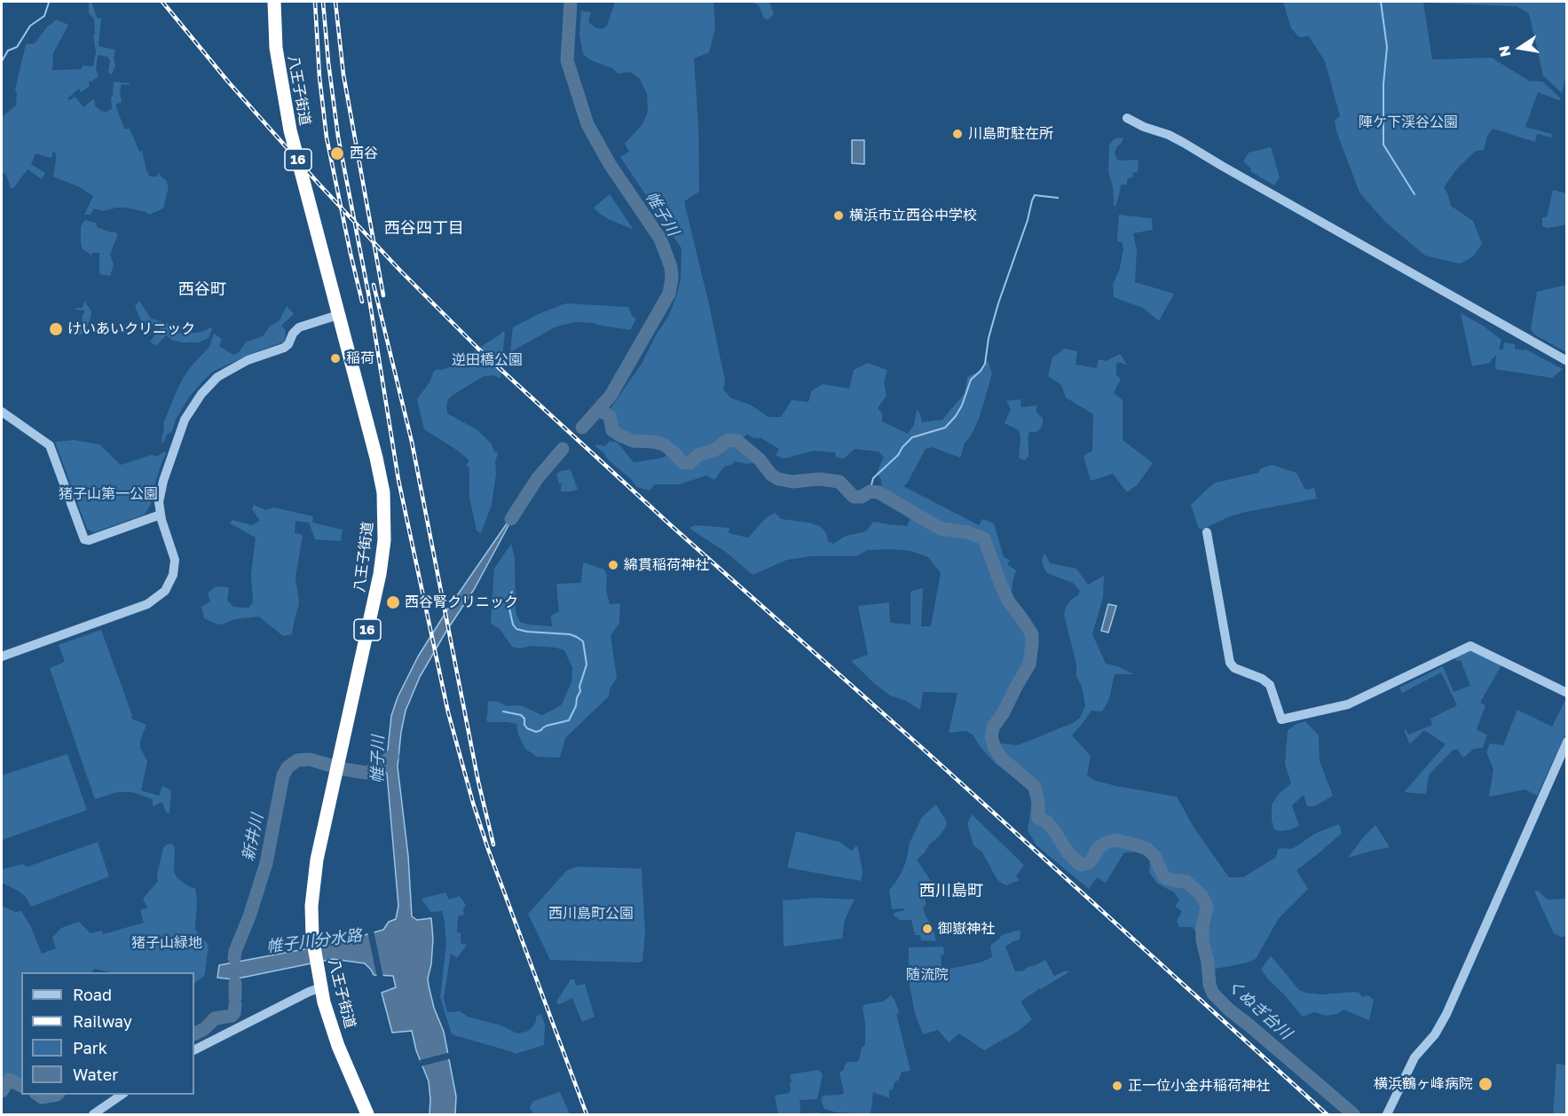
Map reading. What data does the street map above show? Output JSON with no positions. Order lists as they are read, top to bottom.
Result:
{
  "streets": {
    "highway": ["八王子街道", "16"]
  },
  "districts": ["西谷四丁目", "西谷町", "西川島町"],
  "water": [
    "帷子川",
    "新井川",
    "帷子川分水路",
    "くぬぎ台川"
  ],
  "parks": [
    "陣ケ下渓谷公園",
    "逆田橋公園",
    "猪子山第一公園",
    "西川島町公園",
    "猪子山緑地",
    "随流院"
  ],
  "places": [
    "川島町駐在所",
    "西谷",
    "横浜市立西谷中学校",
    "けいあいクリニック",
    "稲荷",
    "綿貫稲荷神社",
    "西谷腎クリニック",
    "御嶽神社",
    "横浜鶴ヶ峰病院",
    "正一位小金井稲荷神社"
  ],
  "legend": [
    "Road",
    "Railway",
    "Park",
    "Water"
  ],
  "north": "left"
}
